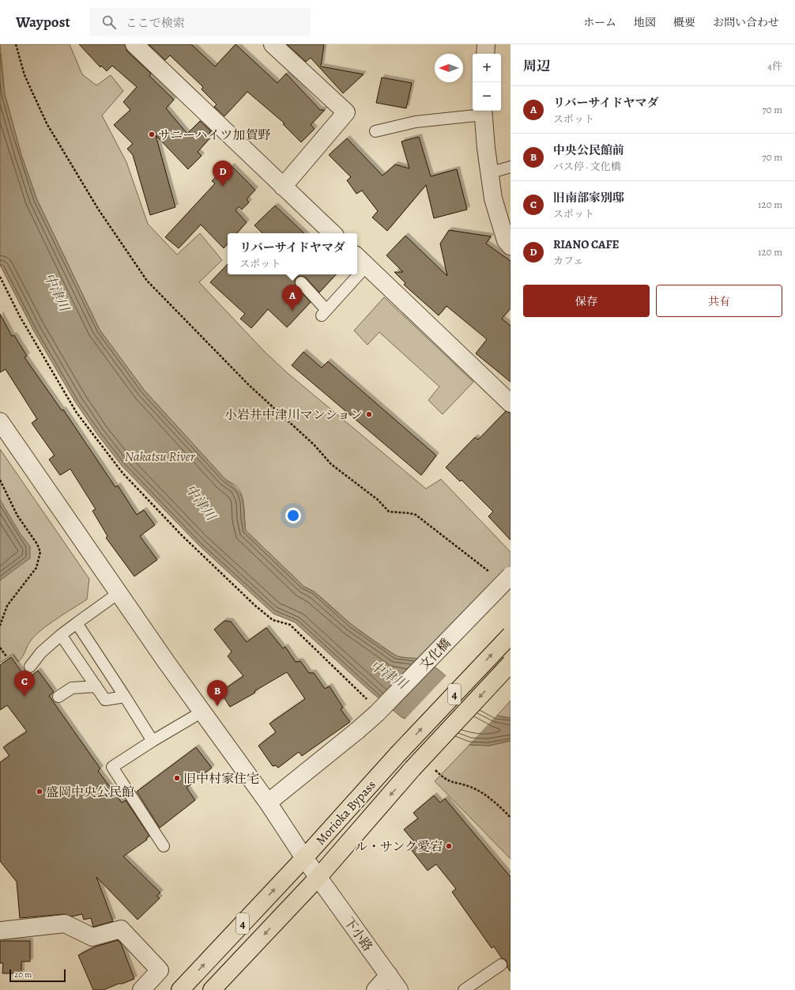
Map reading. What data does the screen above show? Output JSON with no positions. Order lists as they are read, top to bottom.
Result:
{
  "streets": {
    "highway": ["4", "Morioka Bypass"],
    "street": ["文化橋", "下小路"]
  },
  "crossings": [
    ["文化橋", "下小路"],
    ["Morioka Bypass", "下小路"]
  ],
  "water": ["中津川", "Nakatsu River"],
  "places": [
    "サニーハイツ加賀野",
    "小岩井中津川マンション",
    "旧中村家住宅",
    "盛岡中央公民館",
    "ル・サンク愛宕"
  ],
  "scale_bar": "20 m",
  "north": "left",
  "page": {
    "header": "Waypost",
    "search": "ここで検索",
    "nav": [
      "ホーム",
      "地図",
      "概要",
      "お問い合わせ"
    ],
    "heading": ["周辺", "4件"],
    "map_buttons": ["+", "−"],
    "list": [
      {
        "mark": "A",
        "name": "リバーサイドヤマダ",
        "note": "スポット",
        "value": "70 m"
      },
      {
        "mark": "B",
        "name": "中央公民館前",
        "note": "バス停 · 文化橋",
        "value": "70 m"
      },
      {
        "mark": "C",
        "name": "旧南部家別邸",
        "note": "スポット",
        "value": "120 m"
      },
      {
        "mark": "D",
        "name": "RIANO CAFE",
        "note": "カフェ",
        "value": "120 m"
      }
    ],
    "pins": [
      "D",
      "A",
      "C",
      "B"
    ],
    "popup": ["リバーサイドヤマダ", "スポット"],
    "buttons": ["保存", "共有"],
    "scale": "20 m"
  }
}
